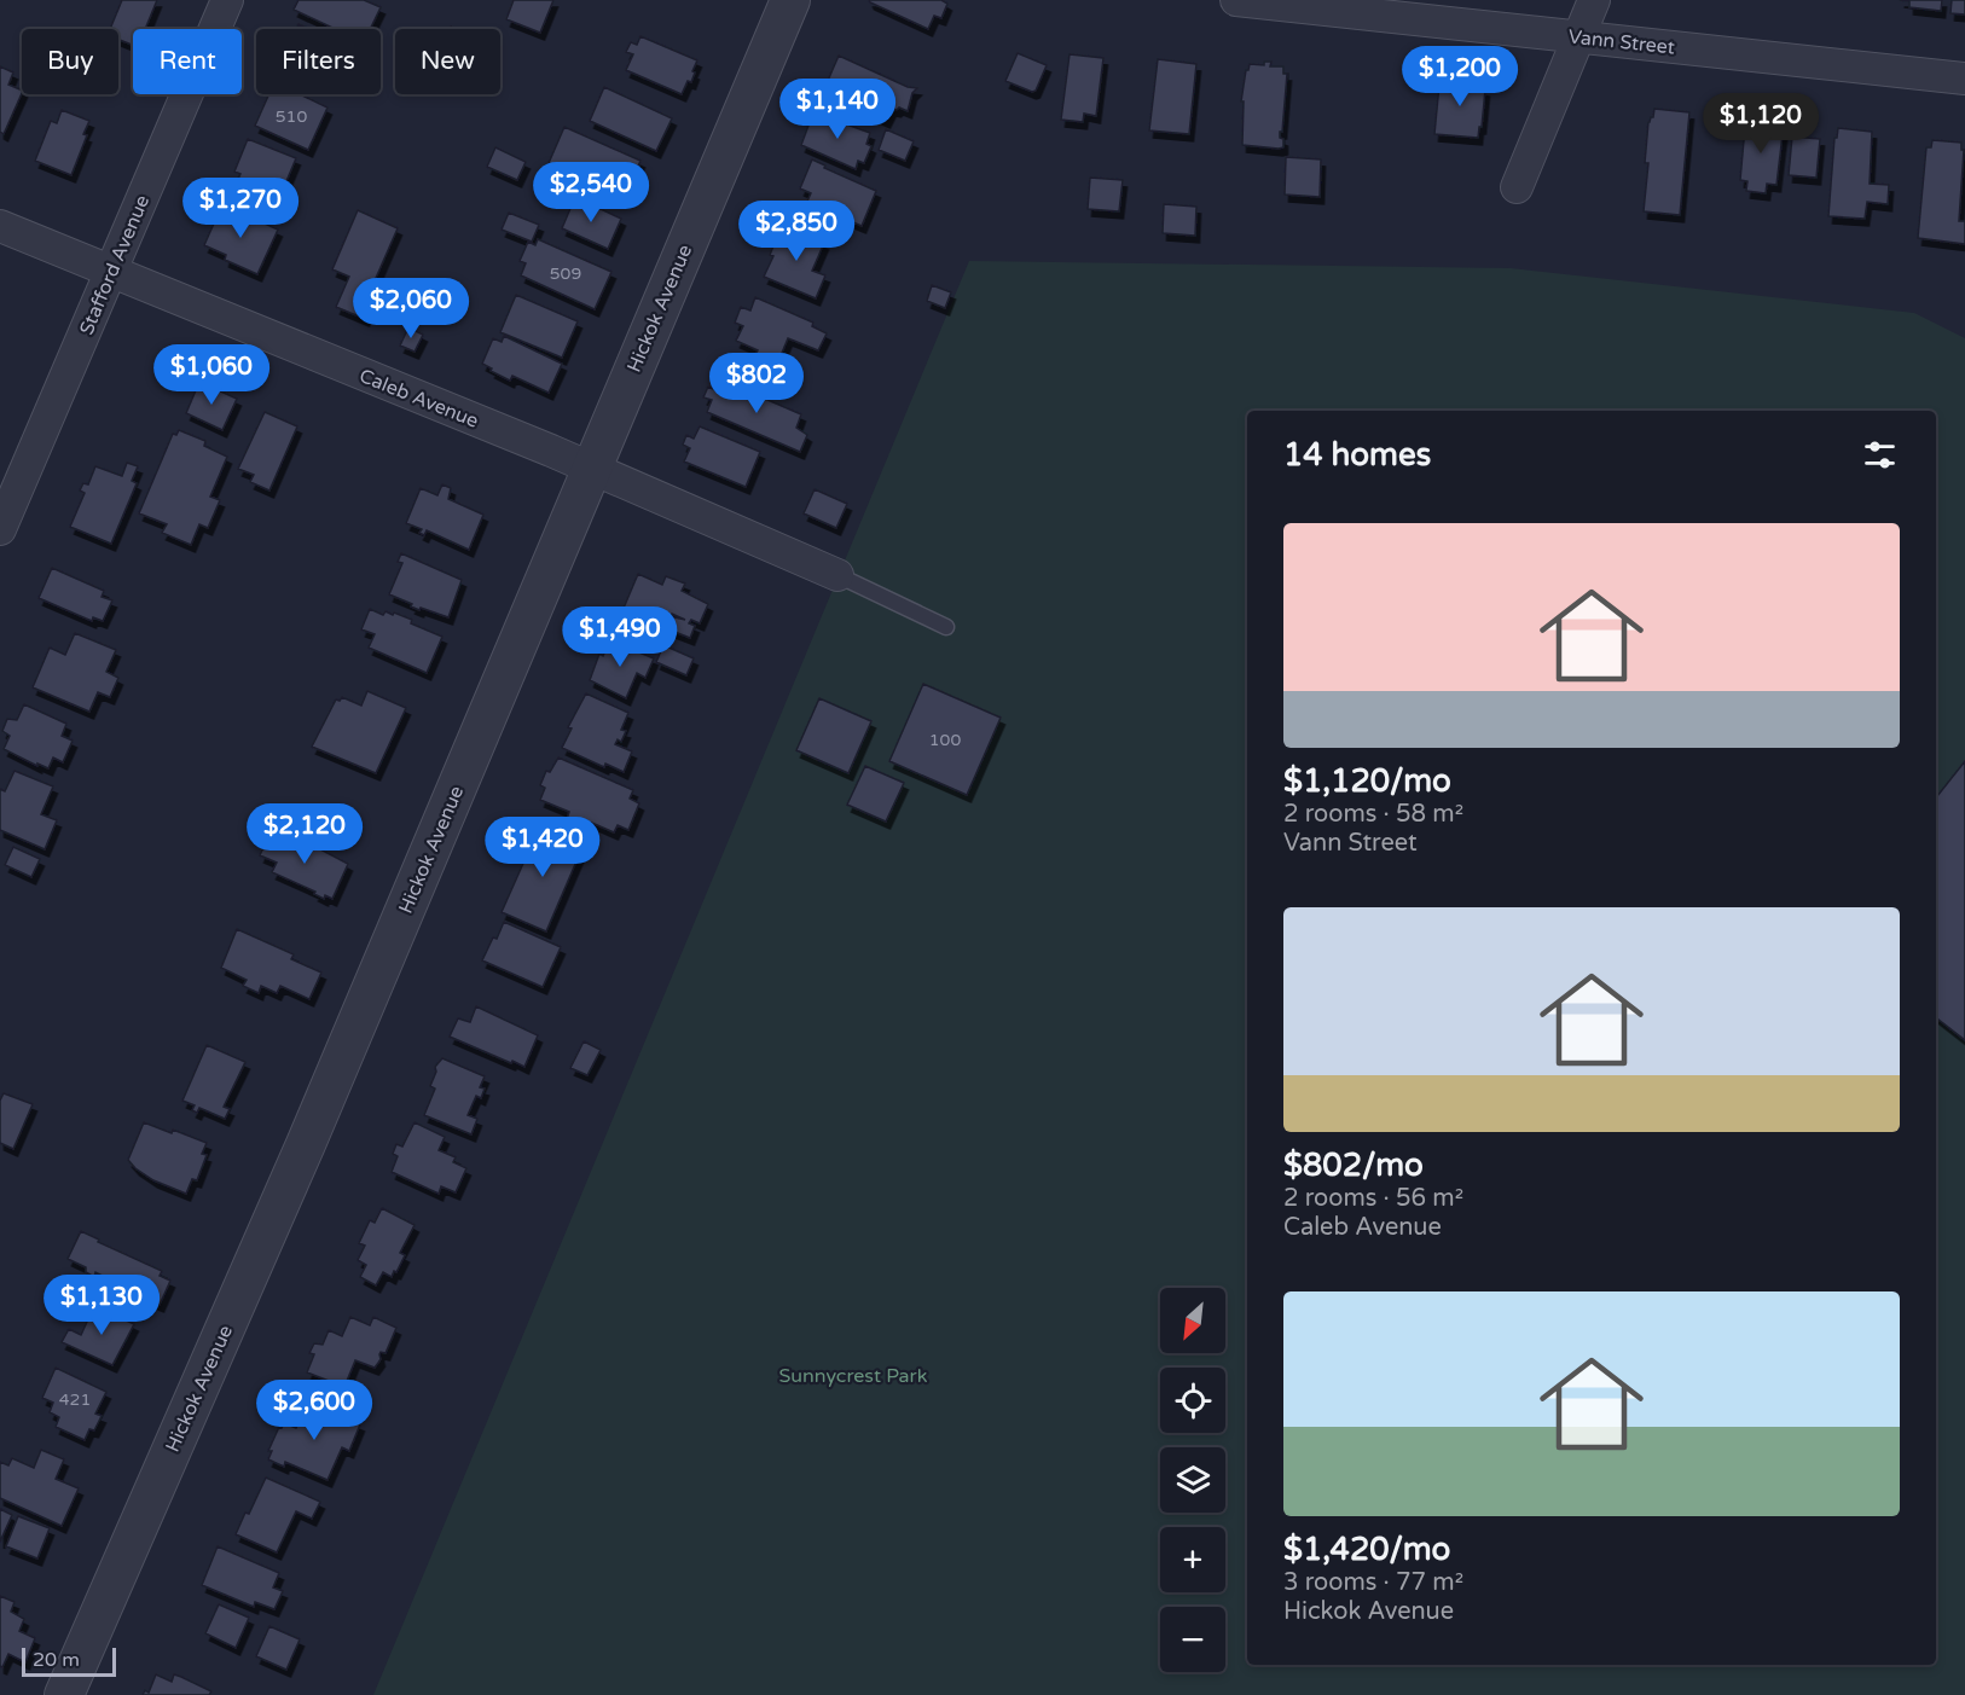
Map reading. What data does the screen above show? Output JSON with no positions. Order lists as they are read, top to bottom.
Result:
{
  "streets": {
    "street": [
      "Vann Street",
      "Stafford Avenue",
      "Hickok Avenue",
      "Caleb Avenue"
    ]
  },
  "crossings": [
    ["Stafford Avenue", "Caleb Avenue"],
    ["Hickok Avenue", "Caleb Avenue"]
  ],
  "parks": ["Sunnycrest Park"],
  "house_numbers": [
    "510",
    "509",
    "100",
    "421"
  ],
  "scale_bar": "20 m",
  "north": "bottom left",
  "page": {
    "chip": [
      "Buy",
      "Rent",
      "Filters",
      "New"
    ],
    "price": [
      "$1,200",
      "$1,140",
      "$1,120",
      "$2,540",
      "$1,270",
      "$2,850",
      "$2,060",
      "$1,060",
      "$802",
      "$1,490",
      "$2,120",
      "$1,420",
      "$1,130",
      "$2,600"
    ],
    "heading": "14 homes",
    "list": [
      {
        "name": "$1,120/mo",
        "note": "2 rooms · 58 m² · Vann Street"
      },
      {
        "name": "$802/mo",
        "note": "2 rooms · 56 m² · Caleb Avenue"
      },
      {
        "name": "$1,420/mo",
        "note": "3 rooms · 77 m² · Hickok Avenue"
      }
    ],
    "map_buttons": ["+", "−"],
    "scale": "20 m"
  }
}
